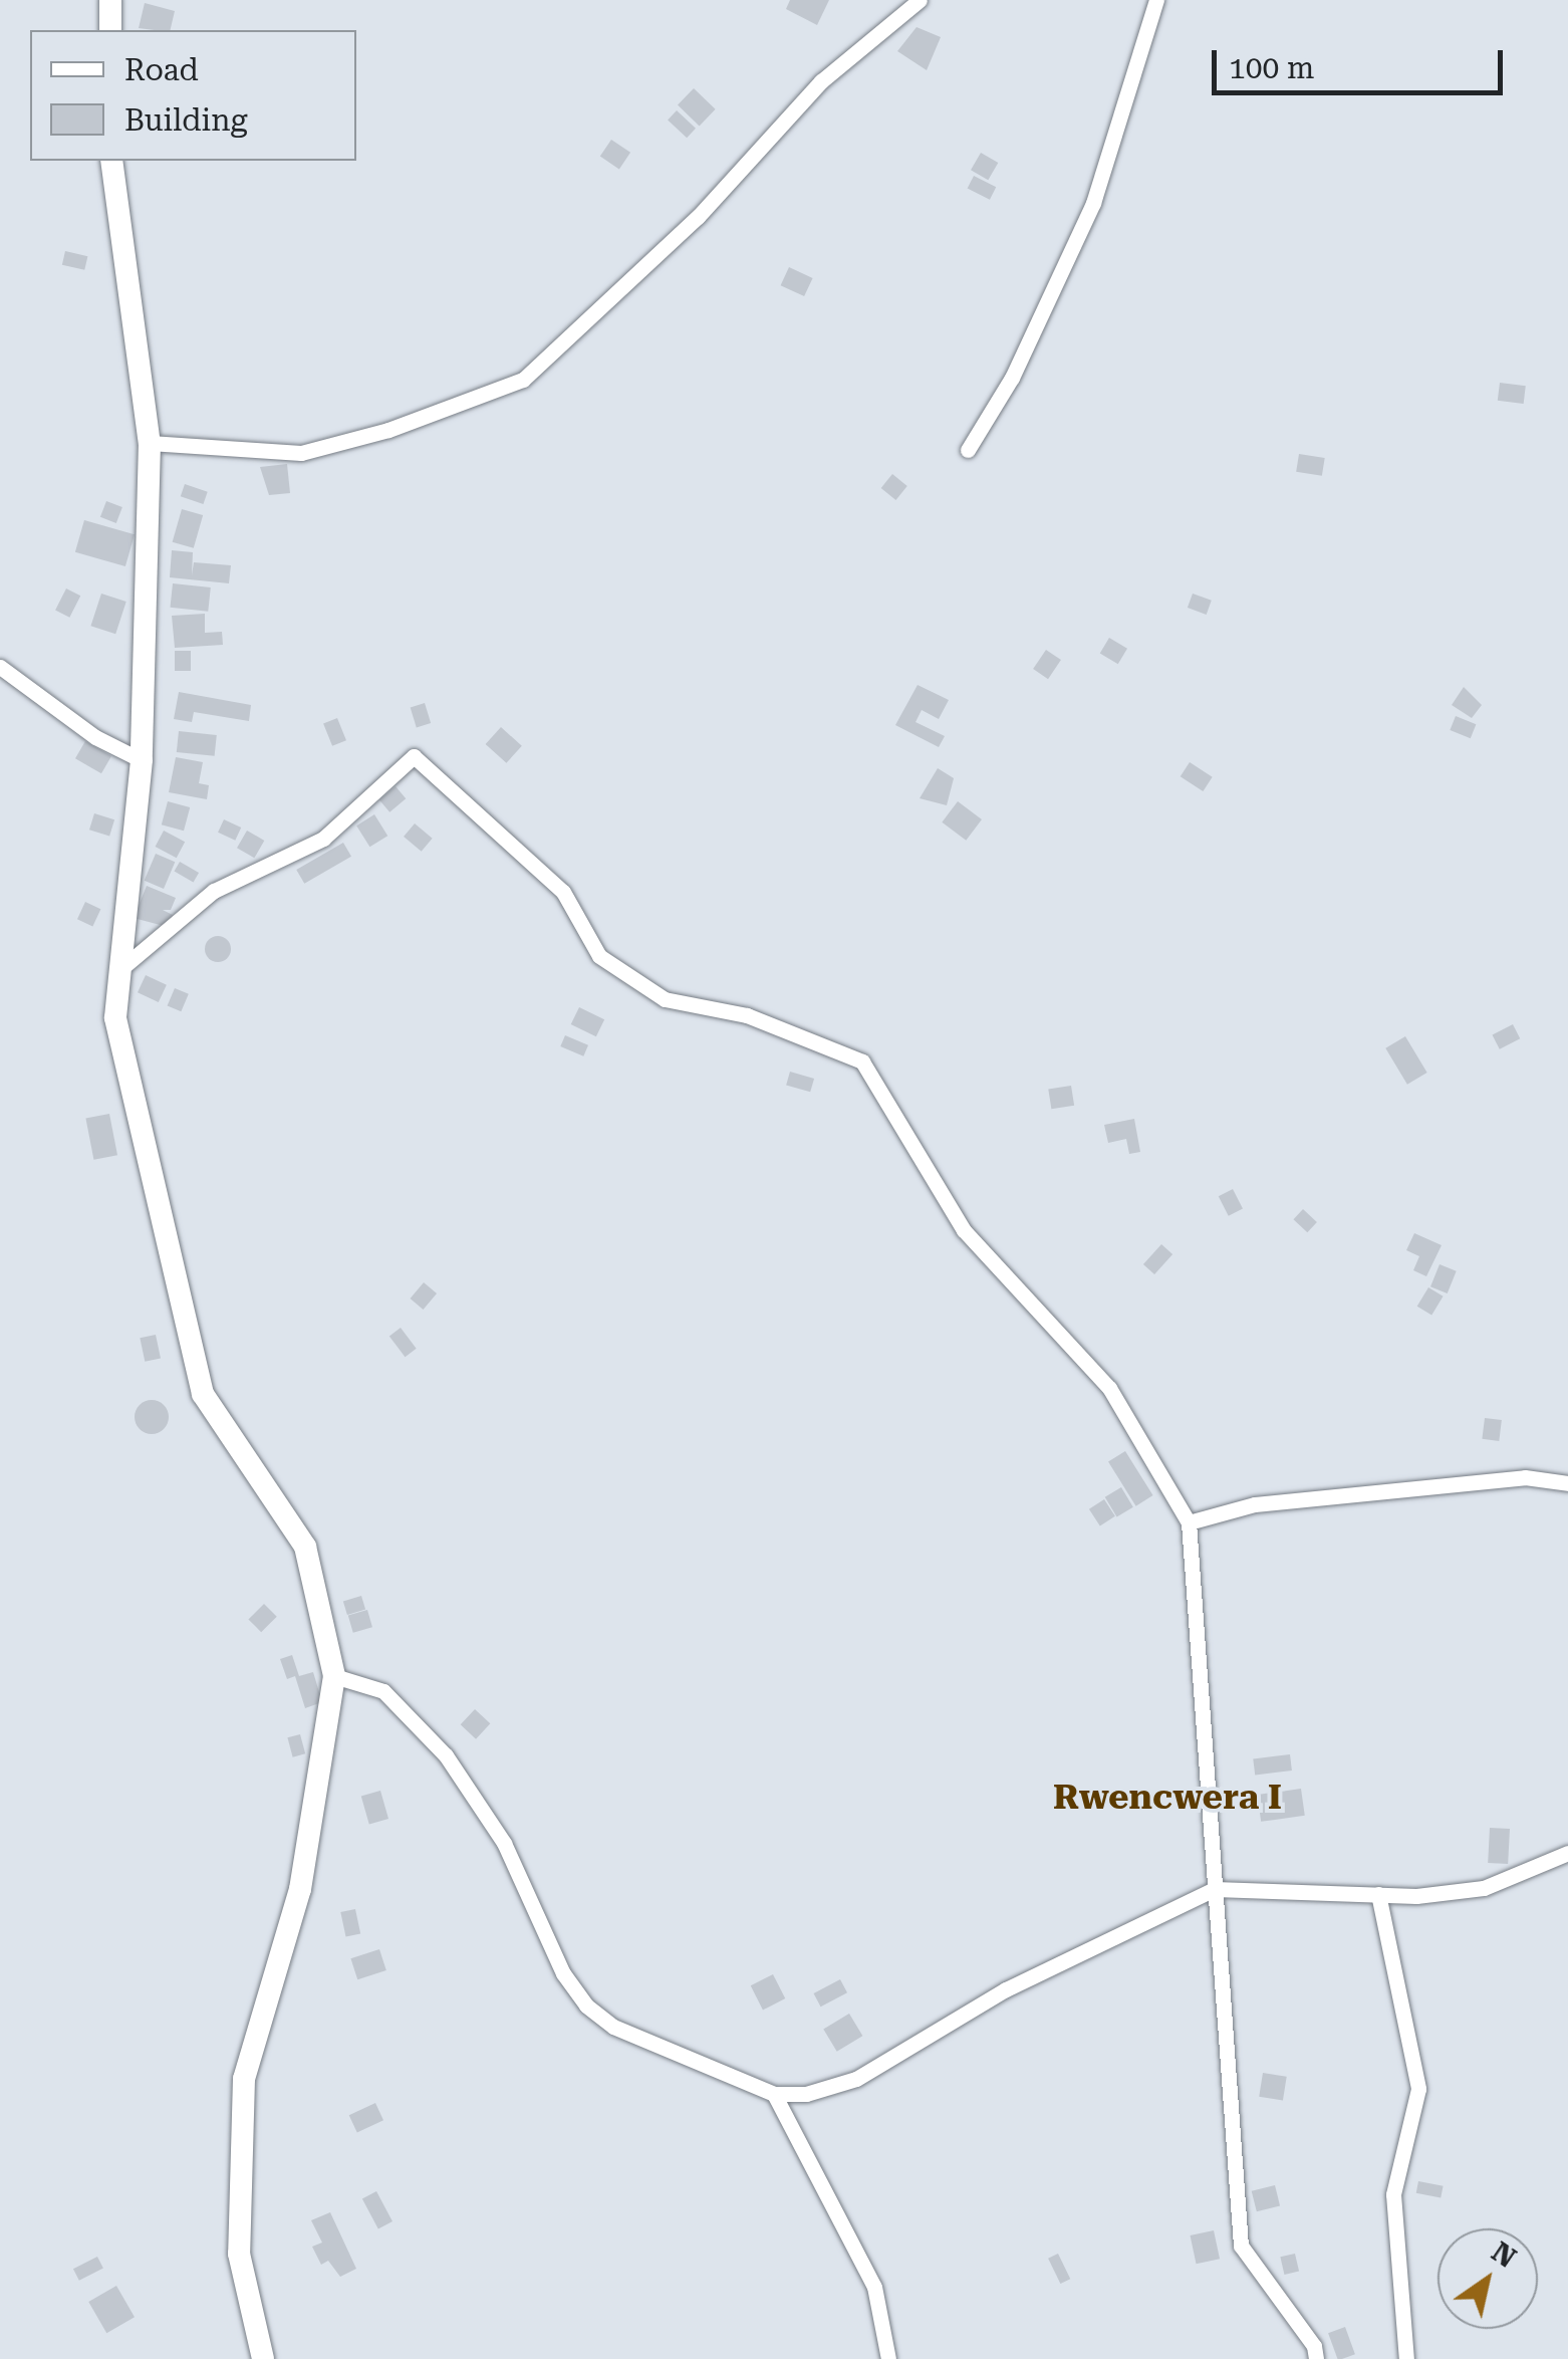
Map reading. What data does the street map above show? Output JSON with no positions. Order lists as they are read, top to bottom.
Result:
{
  "districts": ["Rwencwera I"],
  "legend": ["Road", "Building"],
  "scale_bar": "100 m",
  "north": "top right"
}
